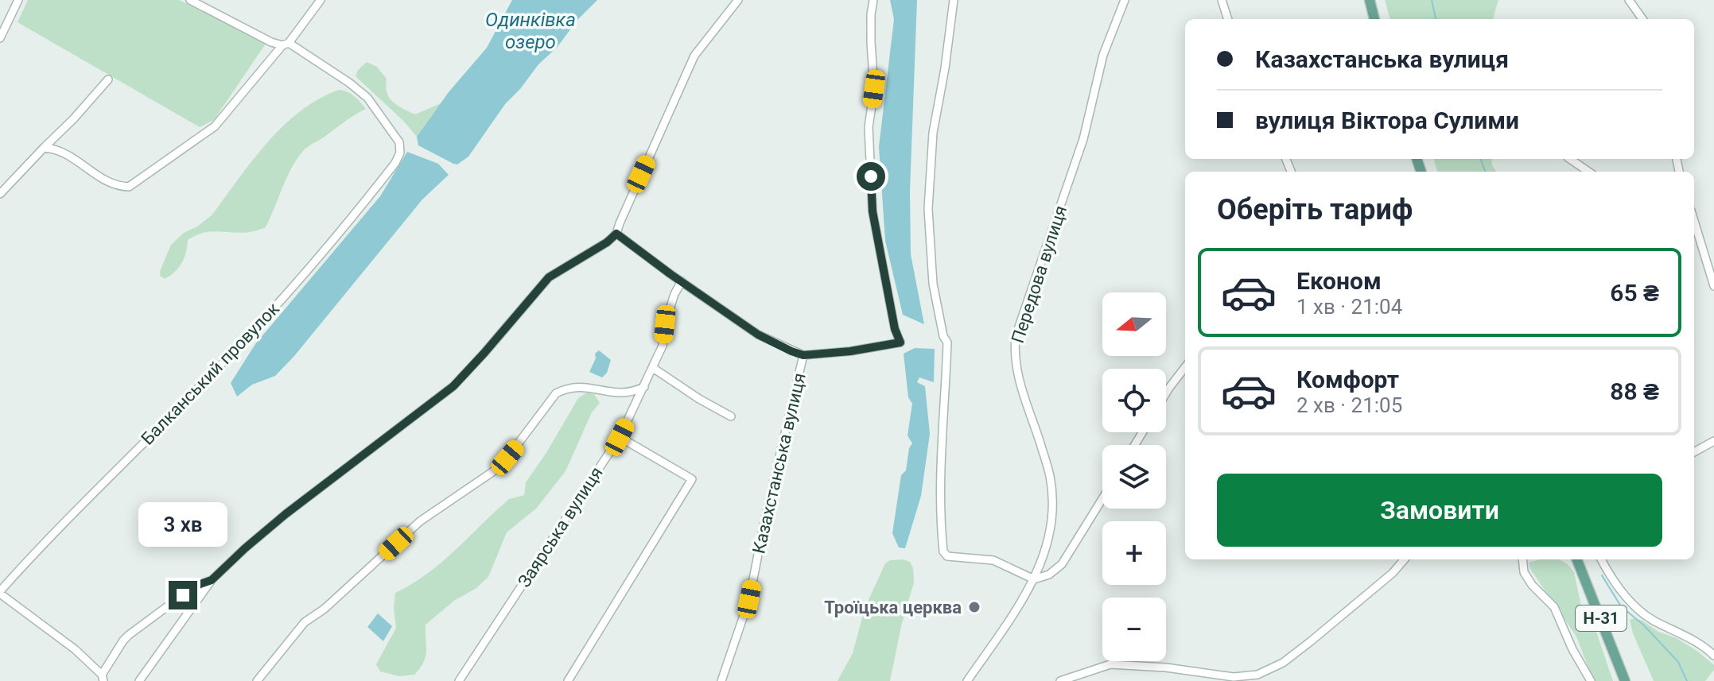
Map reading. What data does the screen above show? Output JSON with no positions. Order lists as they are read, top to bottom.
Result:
{
  "streets": {
    "main road": ["Н-31"],
    "street": [
      "Передова вулиця",
      "Балканський провулок",
      "Казахстанська вулиця",
      "Заярська вулиця"
    ]
  },
  "crossings": [
    ["Казахстанська вулиця", "Заярська вулиця"]
  ],
  "water": ["Одинківка озеро"],
  "places": ["Троїцька церква"],
  "north": "left",
  "page": {
    "banner": ["Казахстанська вулиця", "вулиця Віктора Сулими"],
    "heading": "Оберіть тариф",
    "list": [
      {
        "name": "Економ",
        "note": "1 хв · 21:04",
        "value": "65 ₴"
      },
      {
        "name": "Комфорт",
        "note": "2 хв · 21:05",
        "value": "88 ₴"
      }
    ],
    "map_buttons": ["+", "−"],
    "buttons": "Замовити",
    "bubble": "3 хв"
  }
}
